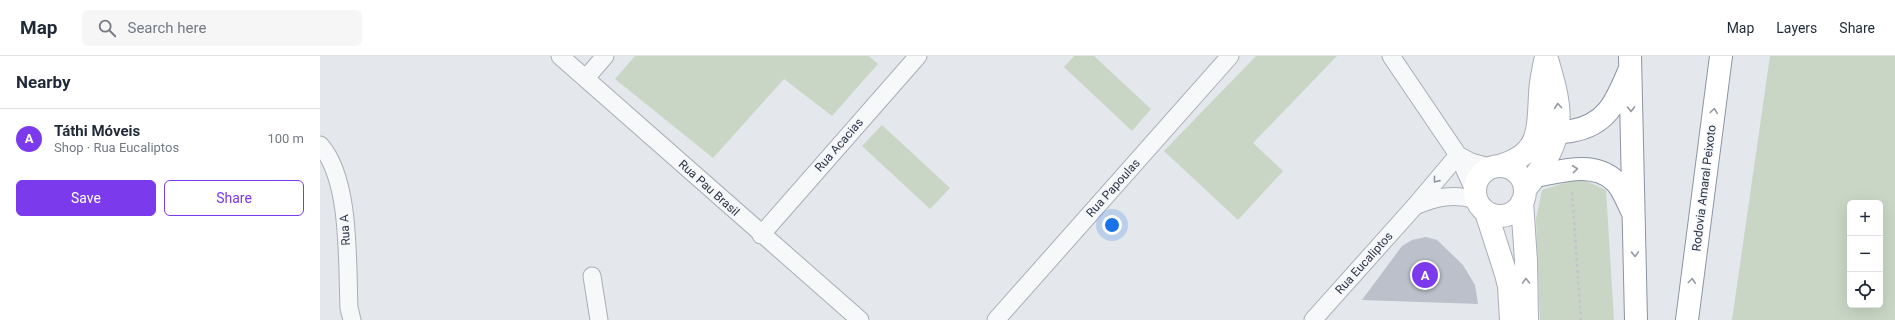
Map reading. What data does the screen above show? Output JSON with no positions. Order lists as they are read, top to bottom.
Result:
{
  "streets": {
    "main road": ["Rodovia Amaral Peixoto"],
    "street": [
      "Rua Acacias",
      "Rua Pau Brasil",
      "Rua Papoulas",
      "Rua A",
      "Rua Eucaliptos"
    ]
  },
  "crossings": [
    ["Rua Acacias", "Rua Pau Brasil"]
  ],
  "page": {
    "header": "Map",
    "search": "Search here",
    "nav": ["Map", "Layers", "Share"],
    "heading": "Nearby",
    "list": [
      {
        "mark": "A",
        "name": "Táthi Móveis",
        "note": "Shop · Rua Eucaliptos",
        "value": "100 m"
      }
    ],
    "buttons": ["Save", "Share"],
    "map_buttons": ["+", "−"],
    "pins": "A"
  }
}
